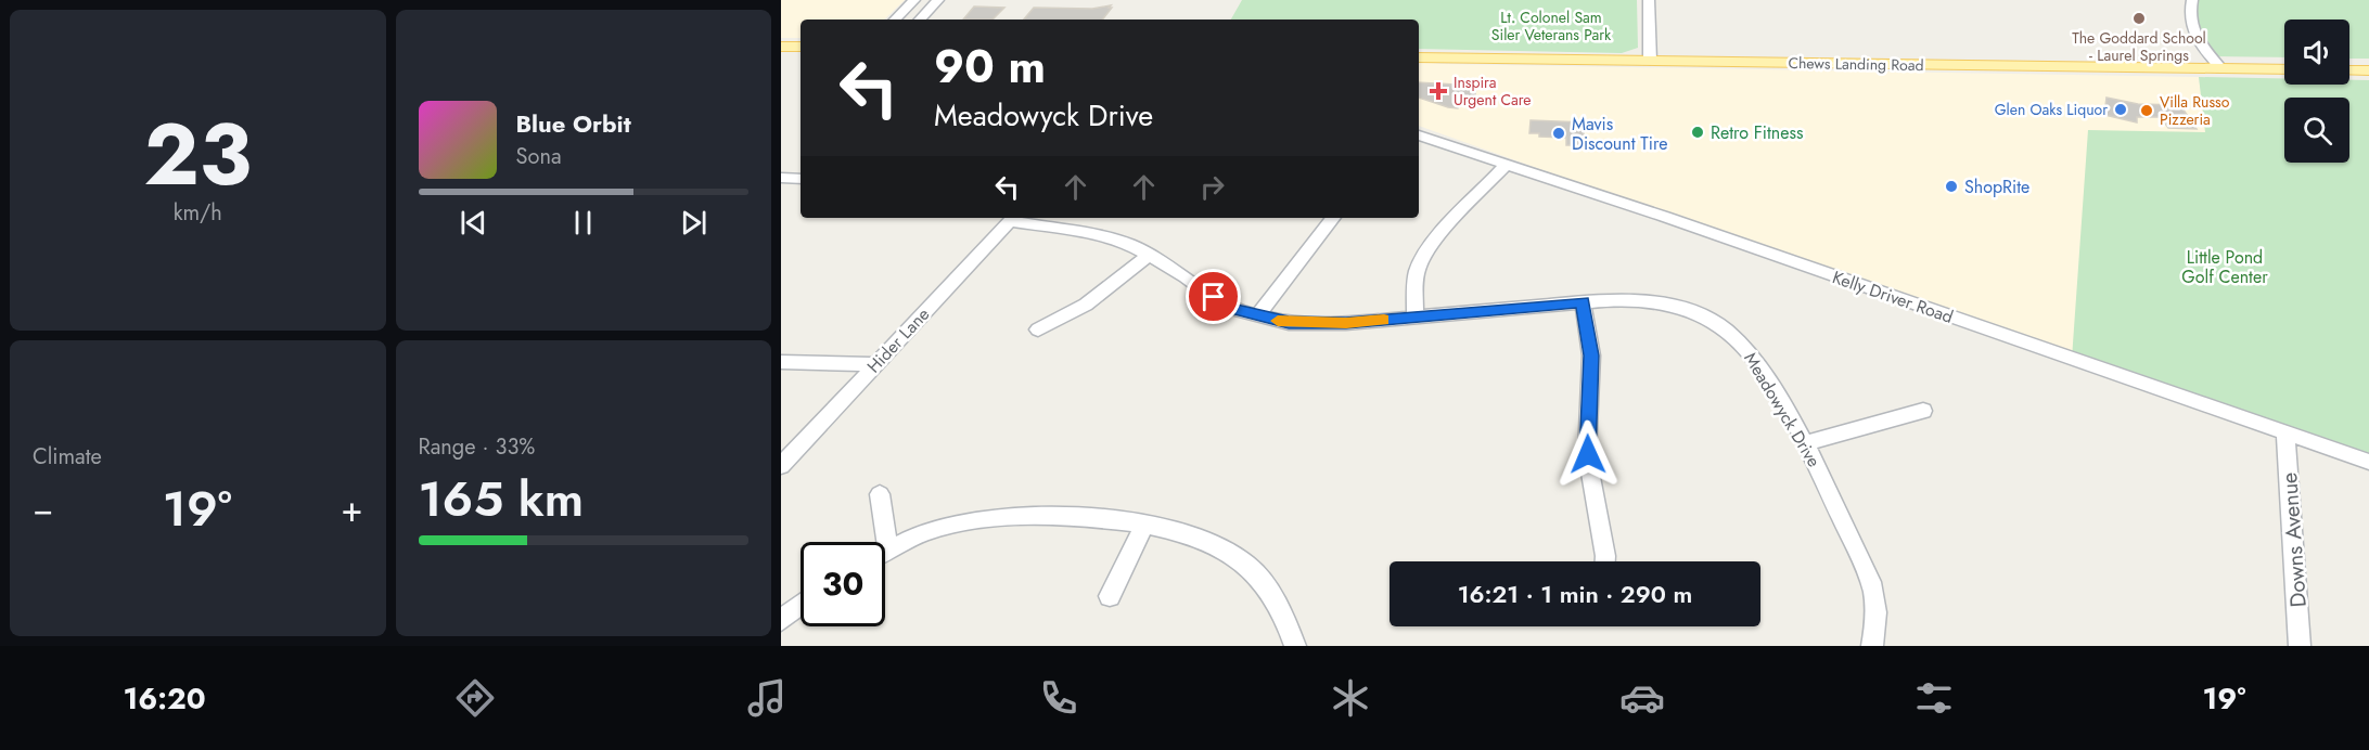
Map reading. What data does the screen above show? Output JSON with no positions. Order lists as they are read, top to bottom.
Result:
{
  "streets": {
    "main road": ["Chews Landing Road"],
    "street": [
      "Kelly Driver Road",
      "Hider Lane",
      "Meadowyck Drive",
      "Downs Avenue"
    ]
  },
  "crossings": [
    ["Kelly Driver Road", "Downs Avenue"],
    ["Hider Lane", "Meadowyck Drive"]
  ],
  "parks": ["Lt. Colonel Sam Siler Veterans Park", "Little Pond Golf Center"],
  "places": {
    "other": [
      "The Goddard School - Laurel Springs",
      "Glen Oaks Liquor",
      "Villa Russo Pizzeria",
      "Retro Fitness",
      "Mavis Discount Tire",
      "ShopRite"
    ],
    "health": ["Inspira Urgent Care"]
  },
  "page": {
    "tile": [
      ["23", "km/h"],
      "Climate",
      ["Range · 33%", "165 km"]
    ],
    "turn": ["90 m", "Meadowyck Drive"],
    "song": ["Blue Orbit", "Sona"],
    "heat": ["−", "19°", "+"],
    "limit": "30",
    "trip": "16:21 · 1 min · 290 m",
    "tabs": ["16:20", "19°"]
  }
}
